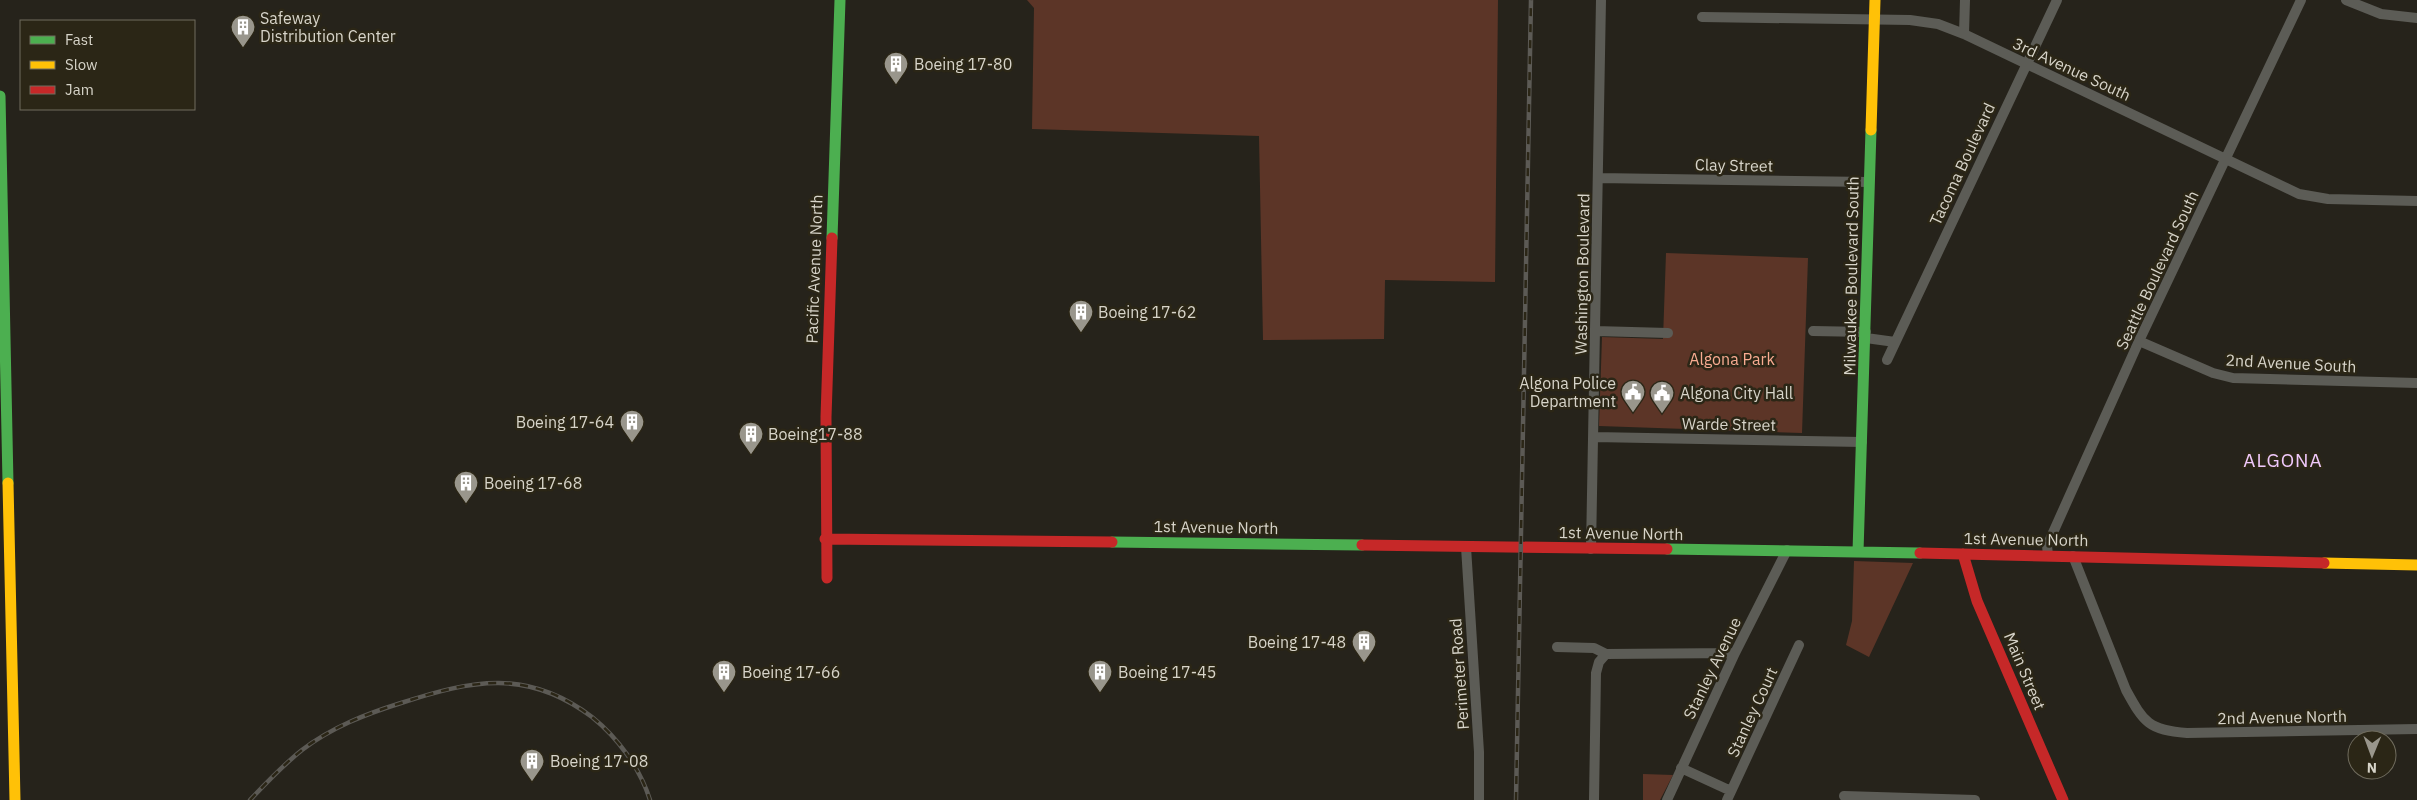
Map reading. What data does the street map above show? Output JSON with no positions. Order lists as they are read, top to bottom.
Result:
{
  "streets": {
    "street": [
      "3rd Avenue South",
      "Tacoma Boulevard",
      "Clay Street",
      "Pacific Avenue North",
      "Seattle Boulevard South",
      "Washington Boulevard",
      "Milwaukee Boulevard South",
      "2nd Avenue South",
      "Warde Street",
      "1st Avenue North",
      "Stanley Avenue",
      "Main Street",
      "Perimeter Road",
      "Stanley Court",
      "2nd Avenue North"
    ]
  },
  "crossings": [
    ["3rd Avenue South", "Tacoma Boulevard"],
    ["3rd Avenue South", "Seattle Boulevard South"],
    ["3rd Avenue South", "Milwaukee Boulevard South"],
    ["Clay Street", "Washington Boulevard"],
    ["Clay Street", "Milwaukee Boulevard South"],
    ["Pacific Avenue North", "1st Avenue North"],
    ["Seattle Boulevard South", "2nd Avenue South"],
    ["Seattle Boulevard South", "1st Avenue North"],
    ["Washington Boulevard", "Warde Street"],
    ["Washington Boulevard", "1st Avenue North"],
    ["Milwaukee Boulevard South", "Warde Street"],
    ["Milwaukee Boulevard South", "1st Avenue North"],
    ["1st Avenue North", "Stanley Avenue"],
    ["1st Avenue North", "Main Street"],
    ["1st Avenue North", "Perimeter Road"],
    ["1st Avenue North", "2nd Avenue North"],
    ["Stanley Avenue", "Stanley Court"]
  ],
  "districts": ["ALGONA"],
  "parks": ["Algona Park"],
  "places": {
    "building": [
      "Safeway Distribution Center",
      "Boeing 17-80",
      "Boeing 17-62",
      "Boeing 17-64",
      "Boeing17-88",
      "Boeing 17-68",
      "Boeing 17-48",
      "Boeing 17-66",
      "Boeing 17-45",
      "Boeing 17-08"
    ],
    "public building": ["Algona Police Department", "Algona City Hall"]
  },
  "legend": ["Fast", "Slow", "Jam"],
  "north": "bottom"
}
